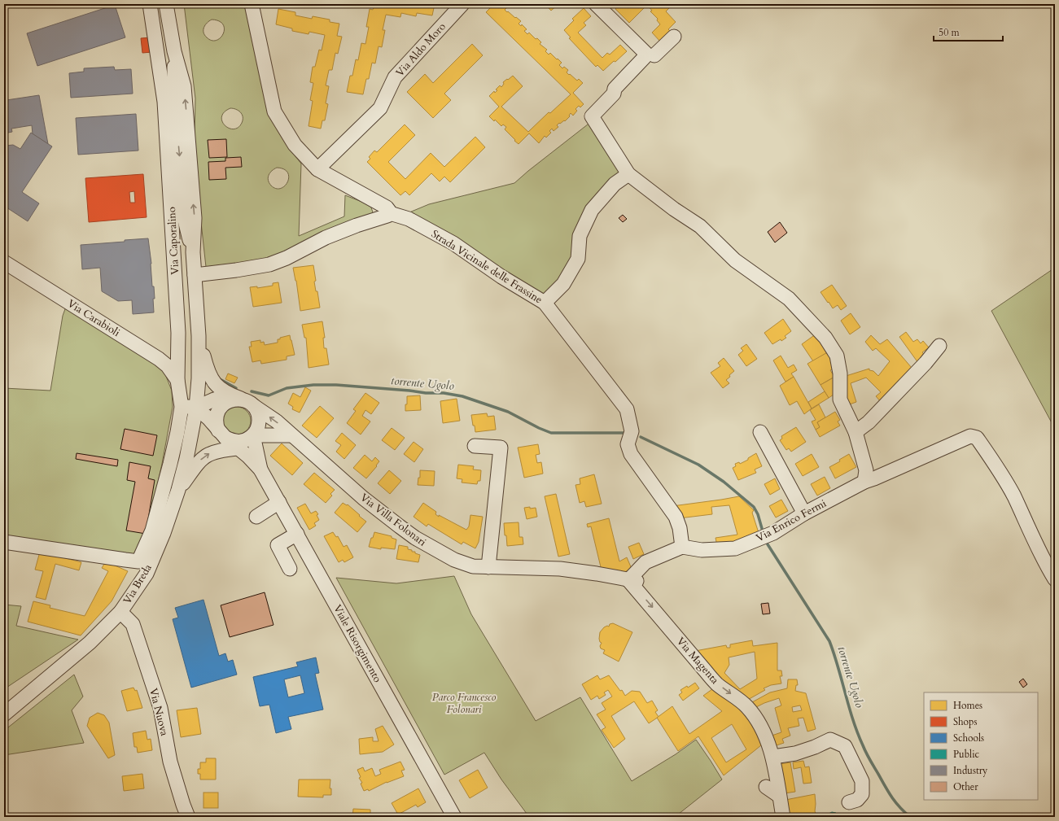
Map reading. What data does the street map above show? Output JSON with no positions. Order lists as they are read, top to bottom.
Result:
{
  "streets": {
    "street": [
      "Via Aldo Moro",
      "Via Caporalino",
      "Strada Vicinale delle Frassine",
      "Via Carabioli",
      "Via Villa Folonari",
      "Via Enrico Fermi",
      "Via Breda",
      "Viale Risorgimento",
      "Via Magenta",
      "Via Nuova"
    ]
  },
  "crossings": [
    ["Via Caporalino", "Via Carabioli"],
    ["Via Caporalino", "Via Breda"],
    ["Strada Vicinale delle Frassine", "Via Enrico Fermi"],
    ["Via Carabioli", "Via Breda"],
    ["Via Villa Folonari", "Via Magenta"],
    ["Via Breda", "Viale Risorgimento"],
    ["Via Breda", "Via Nuova"]
  ],
  "one_way": ["Via Magenta"],
  "water": ["torrente Ugolo"],
  "parks": ["Parco Francesco Folonari"],
  "legend": [
    "Homes",
    "Shops",
    "Schools",
    "Public",
    "Industry",
    "Other"
  ],
  "scale_bar": "50 m"
}
